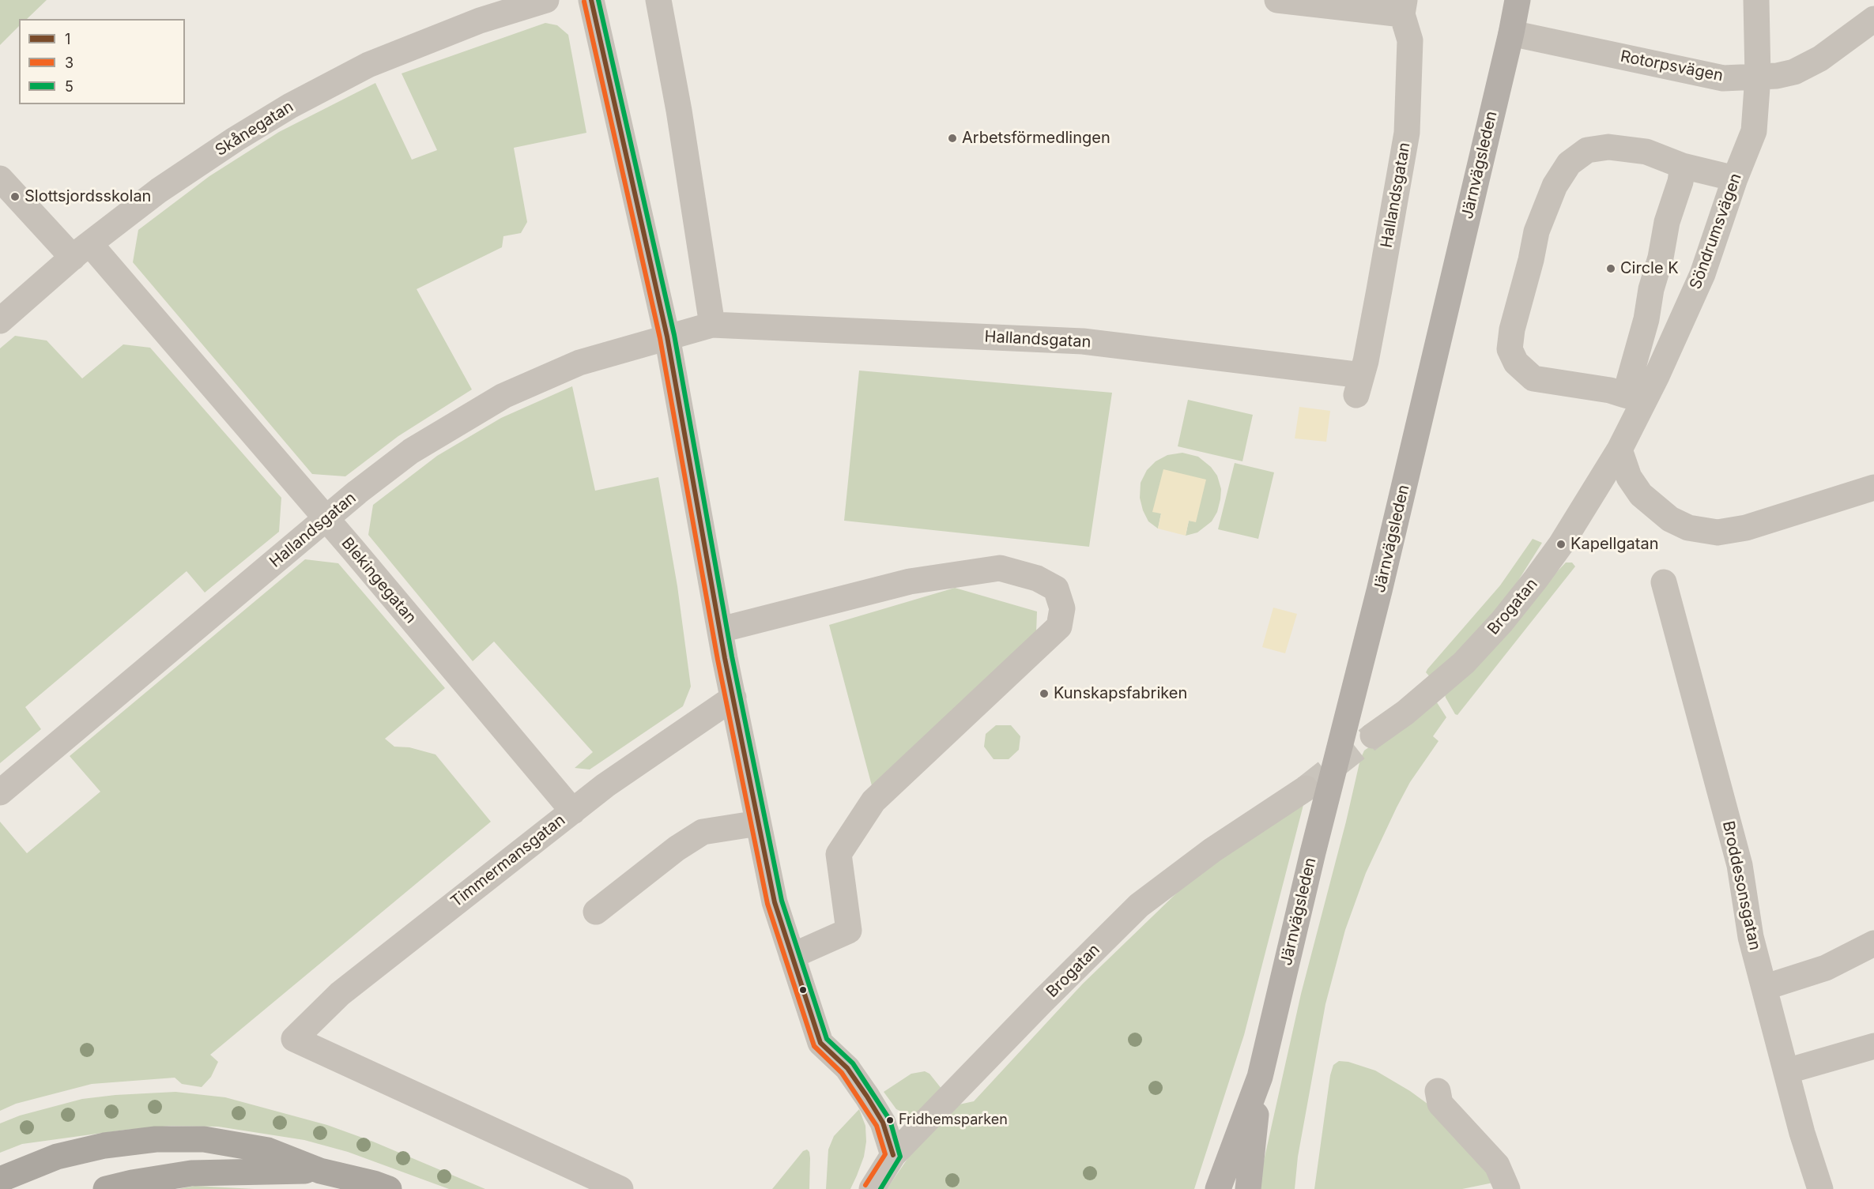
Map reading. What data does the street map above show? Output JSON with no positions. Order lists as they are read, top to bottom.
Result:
{
  "streets": {
    "main road": ["Järnvägsleden"],
    "street": [
      "Rotorpsvägen",
      "Skånegatan",
      "Hallandsgatan",
      "Söndrumsvägen",
      "Blekingegatan",
      "Brogatan",
      "Timmermansgatan",
      "Broddesonsgatan"
    ]
  },
  "crossings": [
    ["Rotorpsvägen", "Järnvägsleden"],
    ["Rotorpsvägen", "Söndrumsvägen"],
    ["Skånegatan", "Blekingegatan"],
    ["Hallandsgatan", "Blekingegatan"],
    ["Söndrumsvägen", "Brogatan"],
    ["Blekingegatan", "Timmermansgatan"]
  ],
  "places": [
    "Arbetsförmedlingen",
    "Slottsjordsskolan",
    "Circle K",
    "Kapellgatan",
    "Kunskapsfabriken",
    "Fridhemsparken"
  ],
  "lines": ["transit line 1", "transit line 5", "transit line 3"],
  "legend": ["1", "3", "5"]
}
